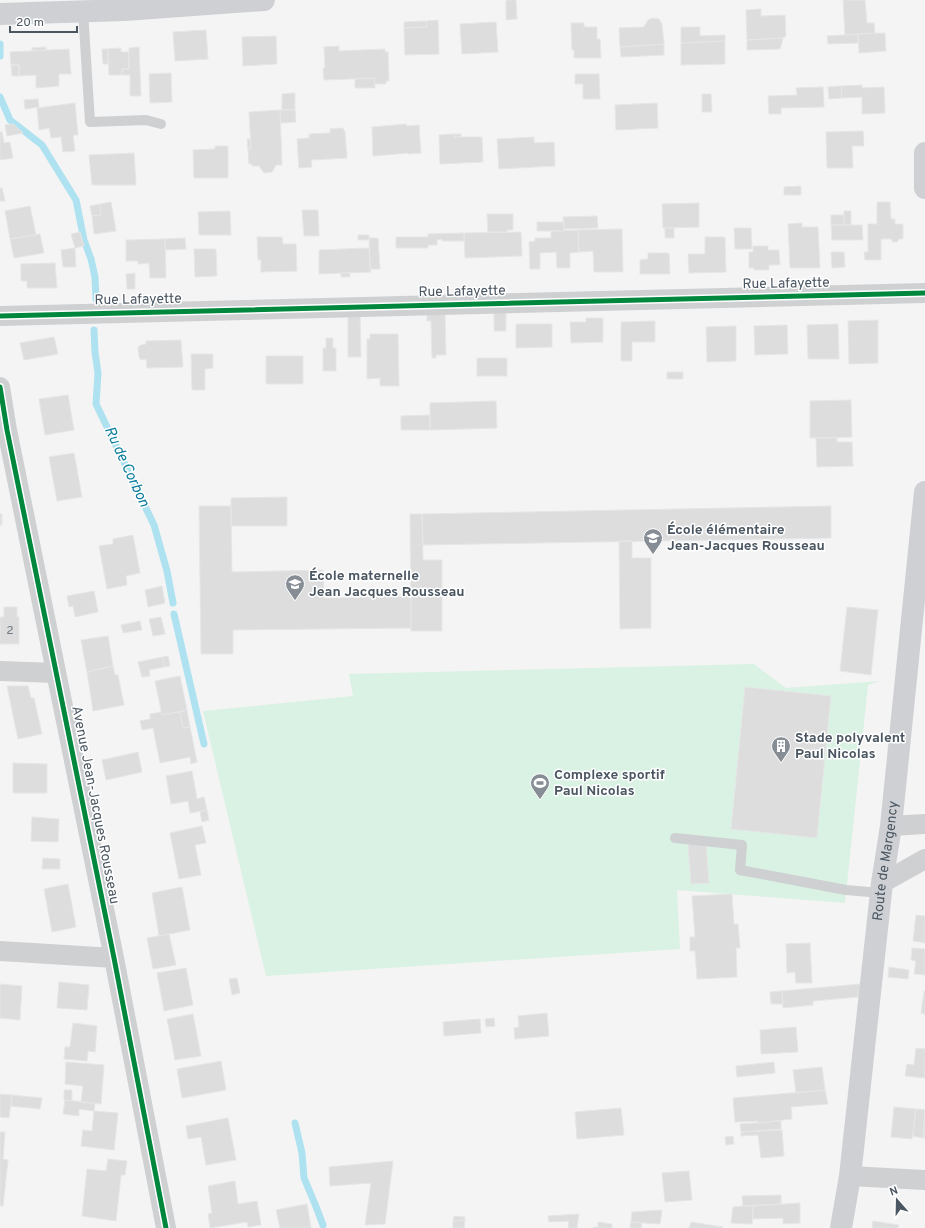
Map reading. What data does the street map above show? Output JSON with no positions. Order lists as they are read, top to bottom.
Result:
{
  "streets": {
    "main road": ["Route de Margency"],
    "street": ["Rue Lafayette", "Avenue Jean-Jacques Rousseau"]
  },
  "water": ["Ru de Corbon"],
  "places": {
    "school or university": ["École élémentaire Jean-Jacques Rousseau", "École maternelle Jean Jacques Rousseau"],
    "building": ["Stade polyvalent Paul Nicolas"],
    "sports": ["Complexe sportif Paul Nicolas"]
  },
  "house_numbers": ["2"],
  "scale_bar": "20 m",
  "north": "top"
}
